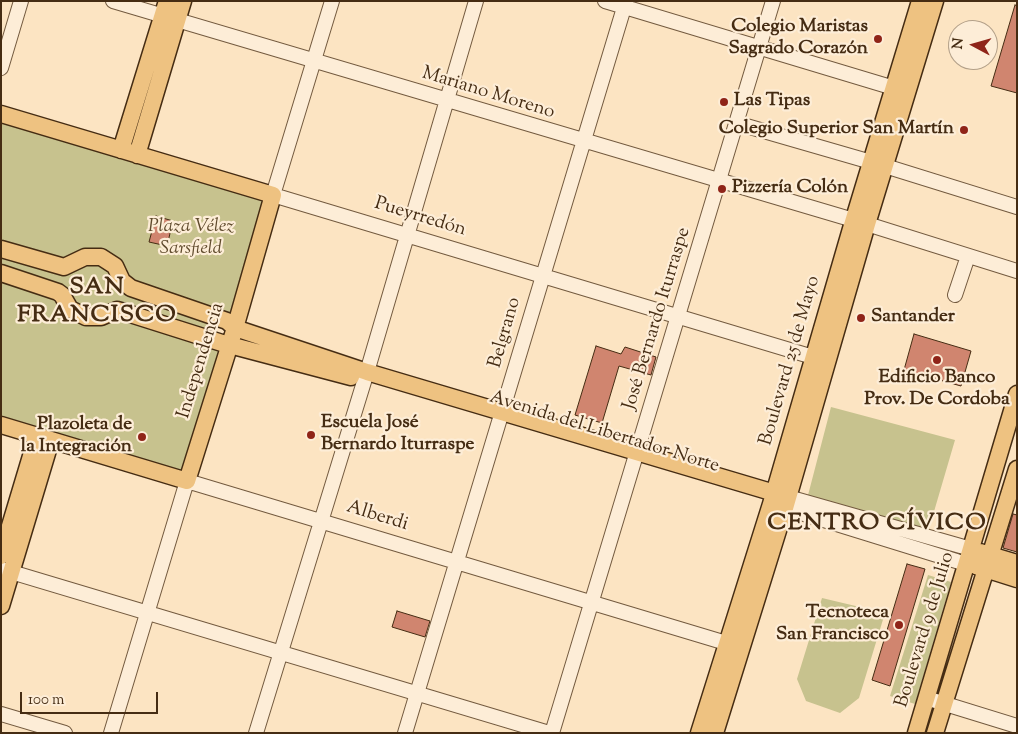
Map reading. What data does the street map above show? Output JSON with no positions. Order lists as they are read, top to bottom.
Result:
{
  "streets": {
    "main road": [
      "Pueyrredón",
      "Independencia",
      "Boulevard 25 de Mayo",
      "Avenida del Libertador Norte",
      "Alberdi",
      "Boulevard 9 de Julio"
    ],
    "street": ["Mariano Moreno", "José Bernardo Iturraspe", "Belgrano"]
  },
  "crossings": [
    ["Mariano Moreno", "José Bernardo Iturraspe"],
    ["Mariano Moreno", "Belgrano"],
    ["Mariano Moreno", "Independencia"],
    ["Mariano Moreno", "Boulevard 25 de Mayo"],
    ["Pueyrredón", "José Bernardo Iturraspe"],
    ["Pueyrredón", "Belgrano"],
    ["Pueyrredón", "Independencia"],
    ["Pueyrredón", "Boulevard 25 de Mayo"],
    ["José Bernardo Iturraspe", "Avenida del Libertador Norte"],
    ["José Bernardo Iturraspe", "Alberdi"],
    ["Belgrano", "Avenida del Libertador Norte"],
    ["Belgrano", "Alberdi"],
    ["Independencia", "Avenida del Libertador Norte"],
    ["Independencia", "Alberdi"],
    ["Boulevard 25 de Mayo", "Avenida del Libertador Norte"],
    ["Boulevard 25 de Mayo", "Alberdi"],
    ["Avenida del Libertador Norte", "Boulevard 9 de Julio"]
  ],
  "districts": ["SAN FRANCISCO", "CENTRO CÍVICO"],
  "parks": ["Plaza Vélez Sarsfield"],
  "places": [
    "Colegio Maristas Sagrado Corazón",
    "Las Tipas",
    "Colegio Superior San Martín",
    "Pizzería Colón",
    "Santander",
    "Edificio Banco Prov. De Cordoba",
    "Escuela José Bernardo Iturraspe",
    "Plazoleta de la Integración",
    "Tecnoteca San Francisco"
  ],
  "scale_bar": "100 m",
  "north": "left"
}
